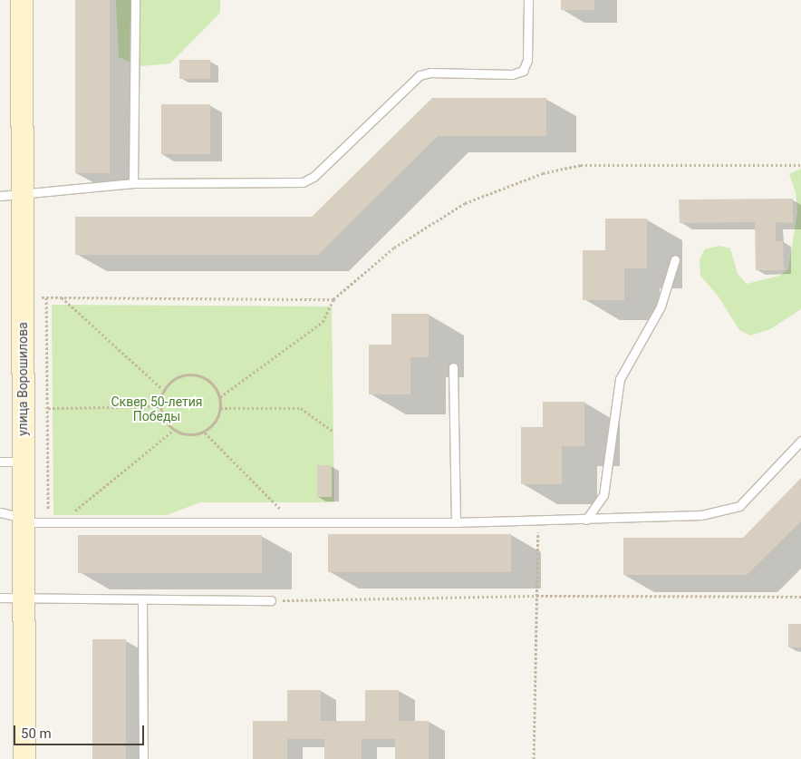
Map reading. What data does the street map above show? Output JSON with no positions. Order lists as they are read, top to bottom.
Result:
{
  "streets": {
    "main road": ["улица Ворошилова"]
  },
  "parks": ["Сквер 50-летия Победы"],
  "scale_bar": "50 m"
}
